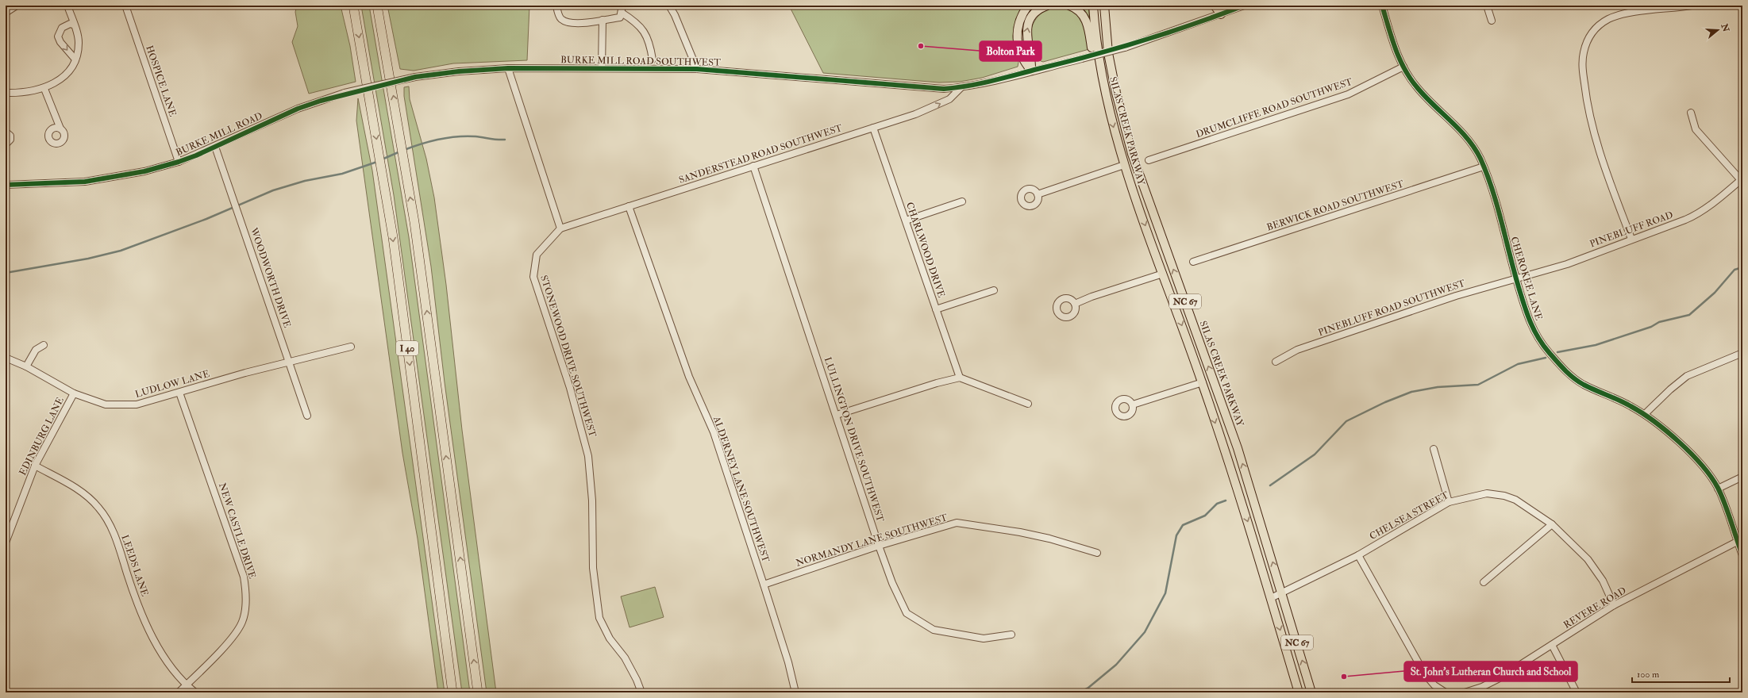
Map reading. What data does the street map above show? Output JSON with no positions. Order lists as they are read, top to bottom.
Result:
{
  "streets": {
    "highway": ["I 40"],
    "main road": ["SILAS CREEK PARKWAY", "NC 67"],
    "street": [
      "BURKE MILL ROAD SOUTHWEST",
      "HOSPICE LANE",
      "DRUMCLIFFE ROAD SOUTHWEST",
      "BURKE MILL ROAD",
      "SANDERSTEAD ROAD SOUTHWEST",
      "BERWICK ROAD SOUTHWEST",
      "PINEBLUFF ROAD",
      "CHARLWOOD DRIVE",
      "WOODWORTH DRIVE",
      "CHEROKEE LANE",
      "PINEBLUFF ROAD SOUTHWEST",
      "STONEWOOD DRIVE SOUTHWEST",
      "LUDLOW LANE",
      "EDINBURG LANE",
      "LULLINGTON DRIVE SOUTHWEST",
      "ALDERNEY LANE SOUTHWEST",
      "CHELSEA STREET",
      "NEW CASTLE DRIVE",
      "NORMANDY LANE SOUTHWEST",
      "LEEDS LANE",
      "REVERE ROAD"
    ]
  },
  "crossings": [
    ["BURKE MILL ROAD SOUTHWEST", "BURKE MILL ROAD"],
    ["BURKE MILL ROAD SOUTHWEST", "SANDERSTEAD ROAD SOUTHWEST"],
    ["HOSPICE LANE", "BURKE MILL ROAD"],
    ["DRUMCLIFFE ROAD SOUTHWEST", "CHEROKEE LANE"],
    ["SILAS CREEK PARKWAY", "CHELSEA STREET"],
    ["BURKE MILL ROAD", "WOODWORTH DRIVE"],
    ["SANDERSTEAD ROAD SOUTHWEST", "CHARLWOOD DRIVE"],
    ["SANDERSTEAD ROAD SOUTHWEST", "STONEWOOD DRIVE SOUTHWEST"],
    ["SANDERSTEAD ROAD SOUTHWEST", "LULLINGTON DRIVE SOUTHWEST"],
    ["SANDERSTEAD ROAD SOUTHWEST", "ALDERNEY LANE SOUTHWEST"],
    ["BERWICK ROAD SOUTHWEST", "CHEROKEE LANE"],
    ["PINEBLUFF ROAD", "CHEROKEE LANE"],
    ["PINEBLUFF ROAD", "PINEBLUFF ROAD SOUTHWEST"],
    ["WOODWORTH DRIVE", "LUDLOW LANE"],
    ["CHEROKEE LANE", "PINEBLUFF ROAD SOUTHWEST"],
    ["CHEROKEE LANE", "REVERE ROAD"],
    ["LUDLOW LANE", "EDINBURG LANE"],
    ["LUDLOW LANE", "NEW CASTLE DRIVE"],
    ["EDINBURG LANE", "LEEDS LANE"],
    ["LULLINGTON DRIVE SOUTHWEST", "NORMANDY LANE SOUTHWEST"],
    ["ALDERNEY LANE SOUTHWEST", "NORMANDY LANE SOUTHWEST"],
    ["CHELSEA STREET", "REVERE ROAD"],
    ["NEW CASTLE DRIVE", "LEEDS LANE"]
  ],
  "places": ["Bolton Park", "St. John's Lutheran Church and School"],
  "scale_bar": "100 m",
  "north": "right"
}
